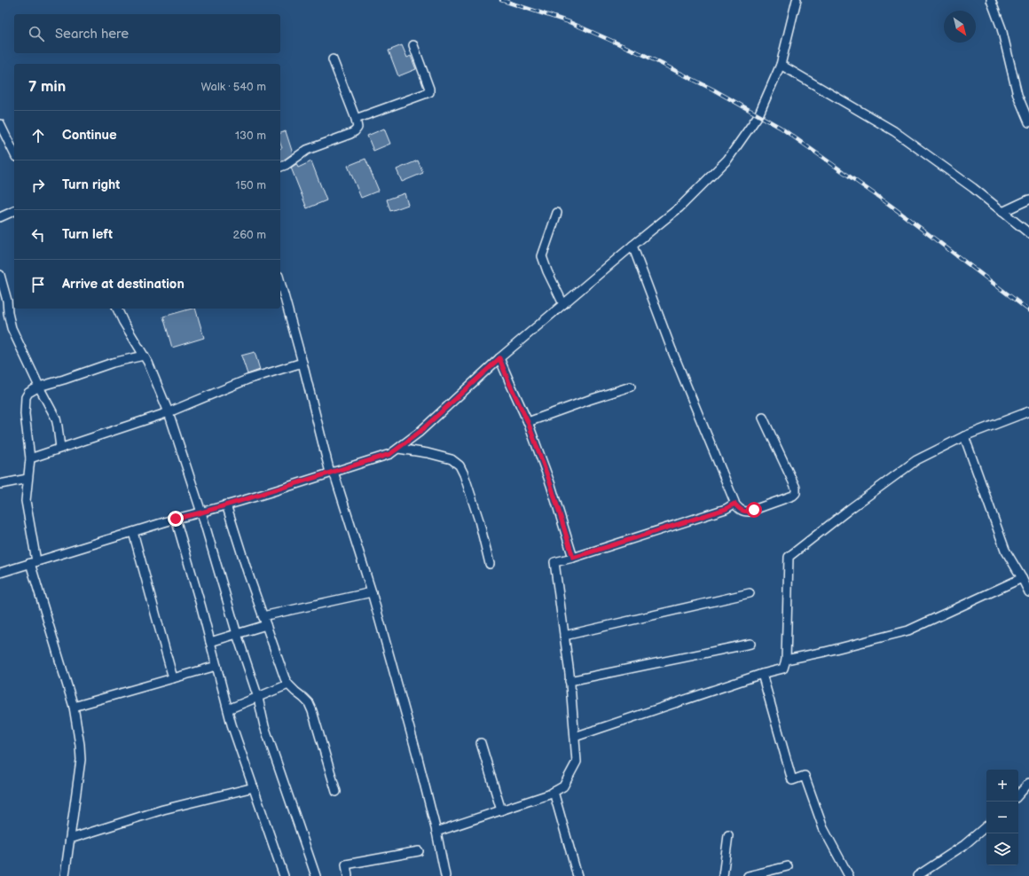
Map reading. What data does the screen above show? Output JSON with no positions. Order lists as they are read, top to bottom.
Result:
{
  "north": "bottom right",
  "page": {
    "search": "Search here",
    "heading": ["7 min", "Walk · 540 m"],
    "list": [
      ["Continue", "130 m"],
      ["Turn right", "150 m"],
      ["Turn left", "260 m"],
      "Arrive at destination"
    ],
    "map_buttons": ["+", "−"]
  }
}
